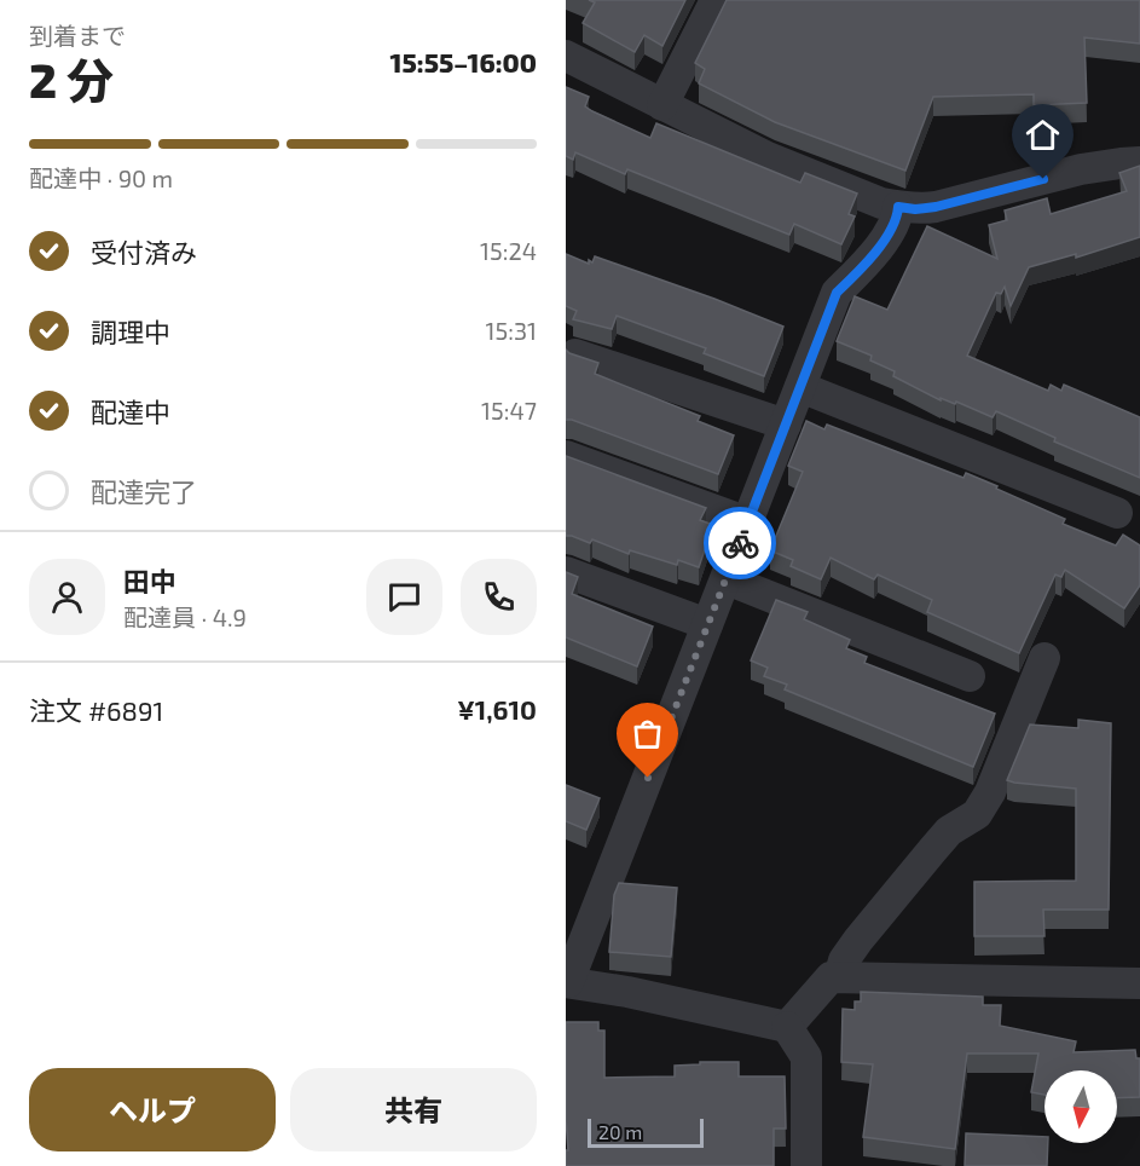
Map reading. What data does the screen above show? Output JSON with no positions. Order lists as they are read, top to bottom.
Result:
{
  "scale_bar": "20 m",
  "north": "bottom",
  "page": {
    "heading": ["2 分", "到着まで", "15:55–16:00"],
    "panel": [
      "田中",
      "配達員 · 4.9",
      "注文 #6891",
      "¥1,610"
    ],
    "bar": "配達中 · 90 m",
    "list": [
      ["受付済み", "15:24"],
      ["調理中", "15:31"],
      ["配達中", "15:47"],
      "配達完了"
    ],
    "buttons": ["ヘルプ", "共有"],
    "scale": "20 m"
  }
}
